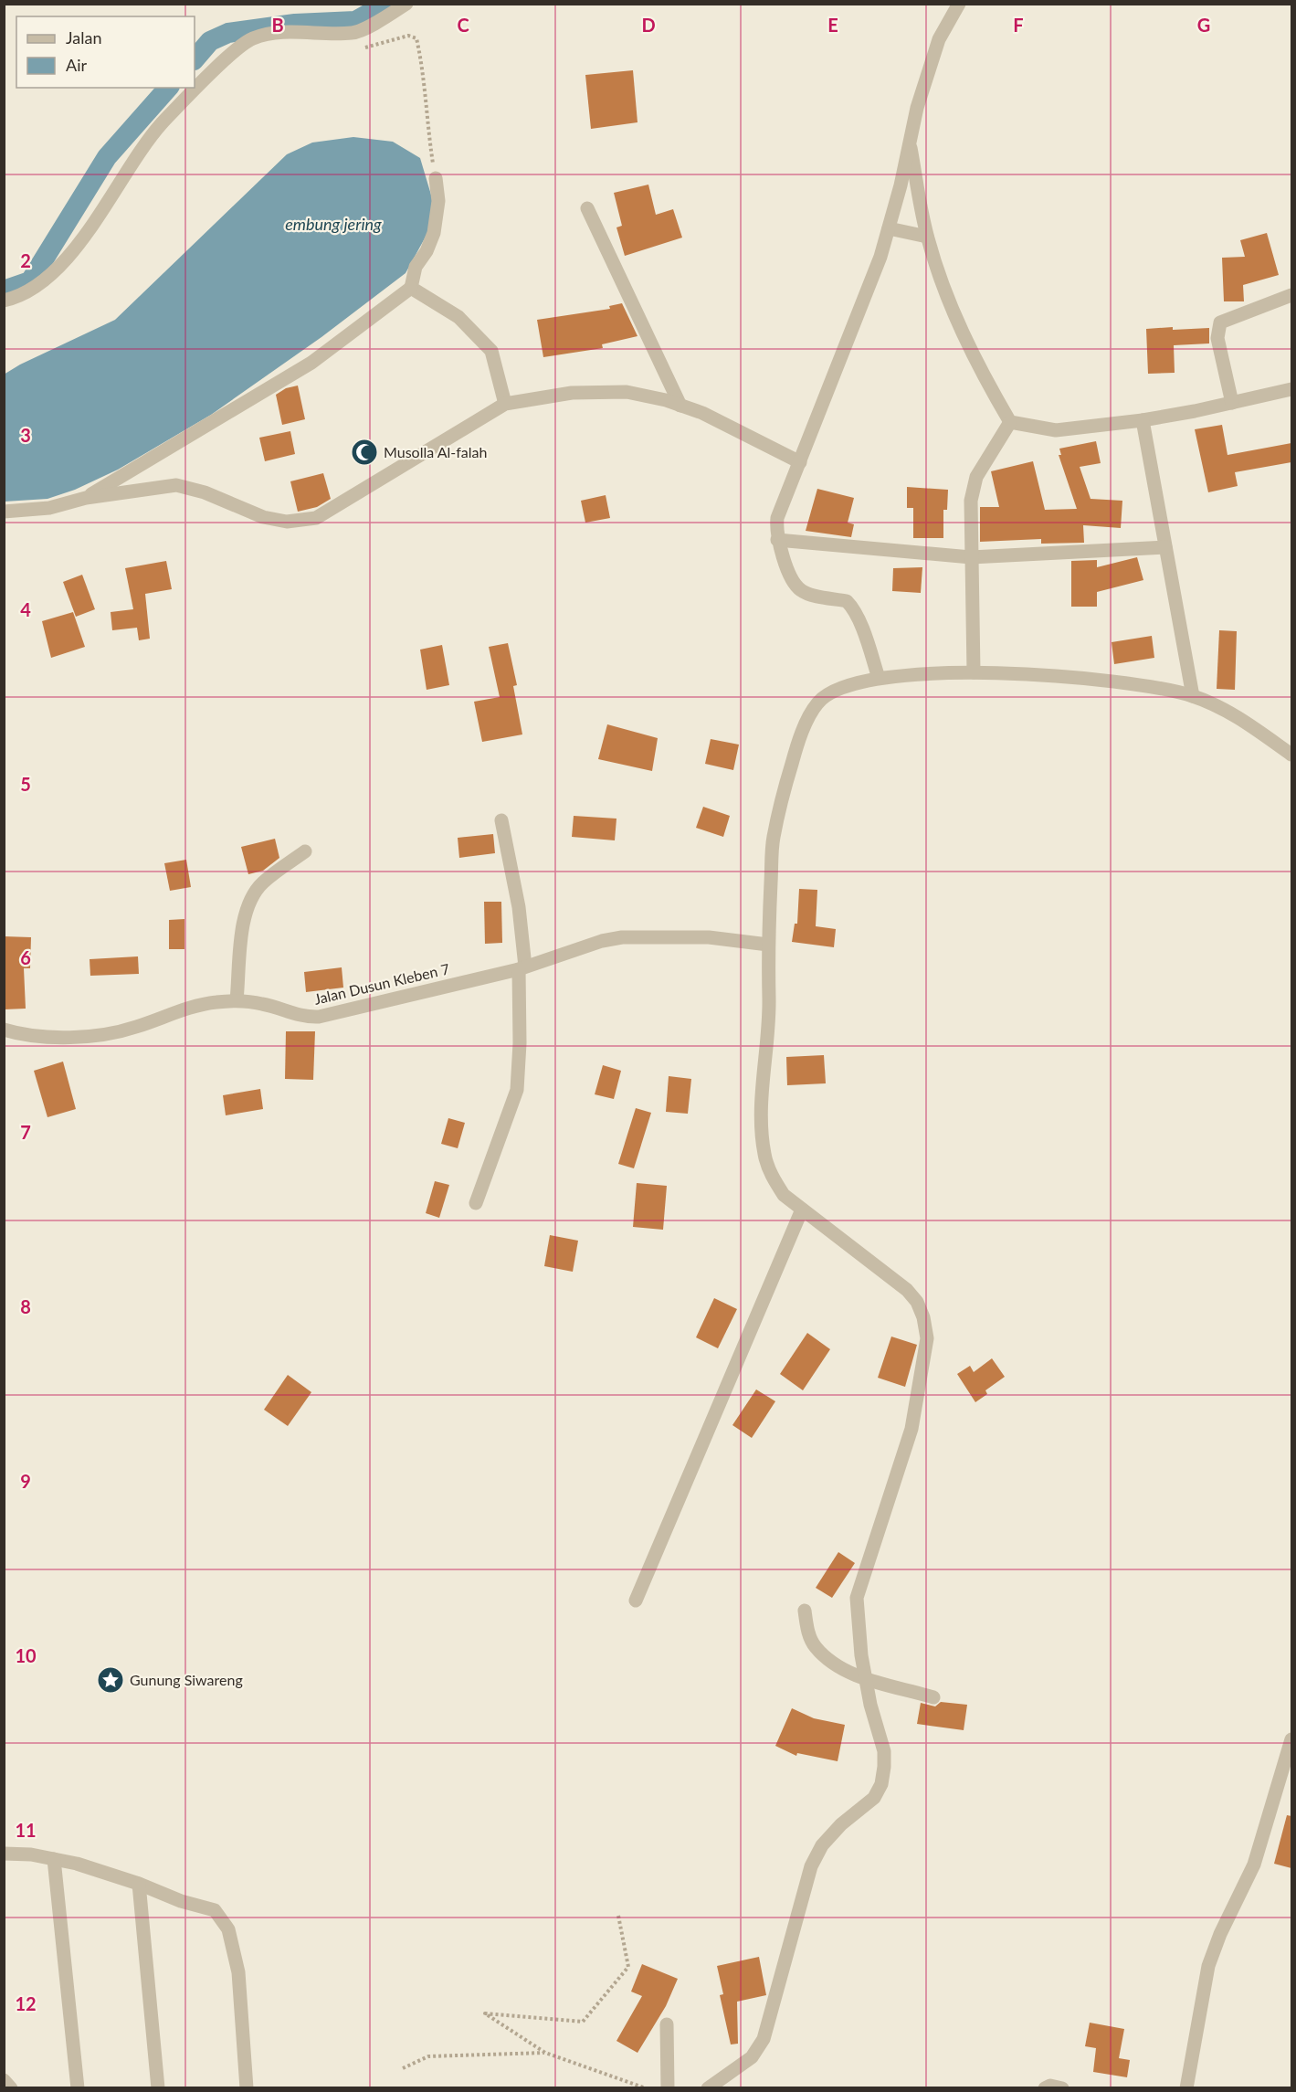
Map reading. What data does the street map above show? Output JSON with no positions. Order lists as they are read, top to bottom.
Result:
{
  "streets": {
    "street": ["Jalan Dusun Kleben 7"]
  },
  "water": ["embung jering"],
  "places": {
    "mosque": ["Musolla Al-falah"],
    "place": ["Gunung Siwareng"]
  },
  "legend": ["Jalan", "Air"],
  "grid": {
    "columns": [
      "B",
      "C",
      "D",
      "E",
      "F",
      "G"
    ],
    "rows": [
      "2",
      "3",
      "4",
      "5",
      "6",
      "7",
      "8",
      "9",
      "10",
      "11",
      "12"
    ]
  }
}
